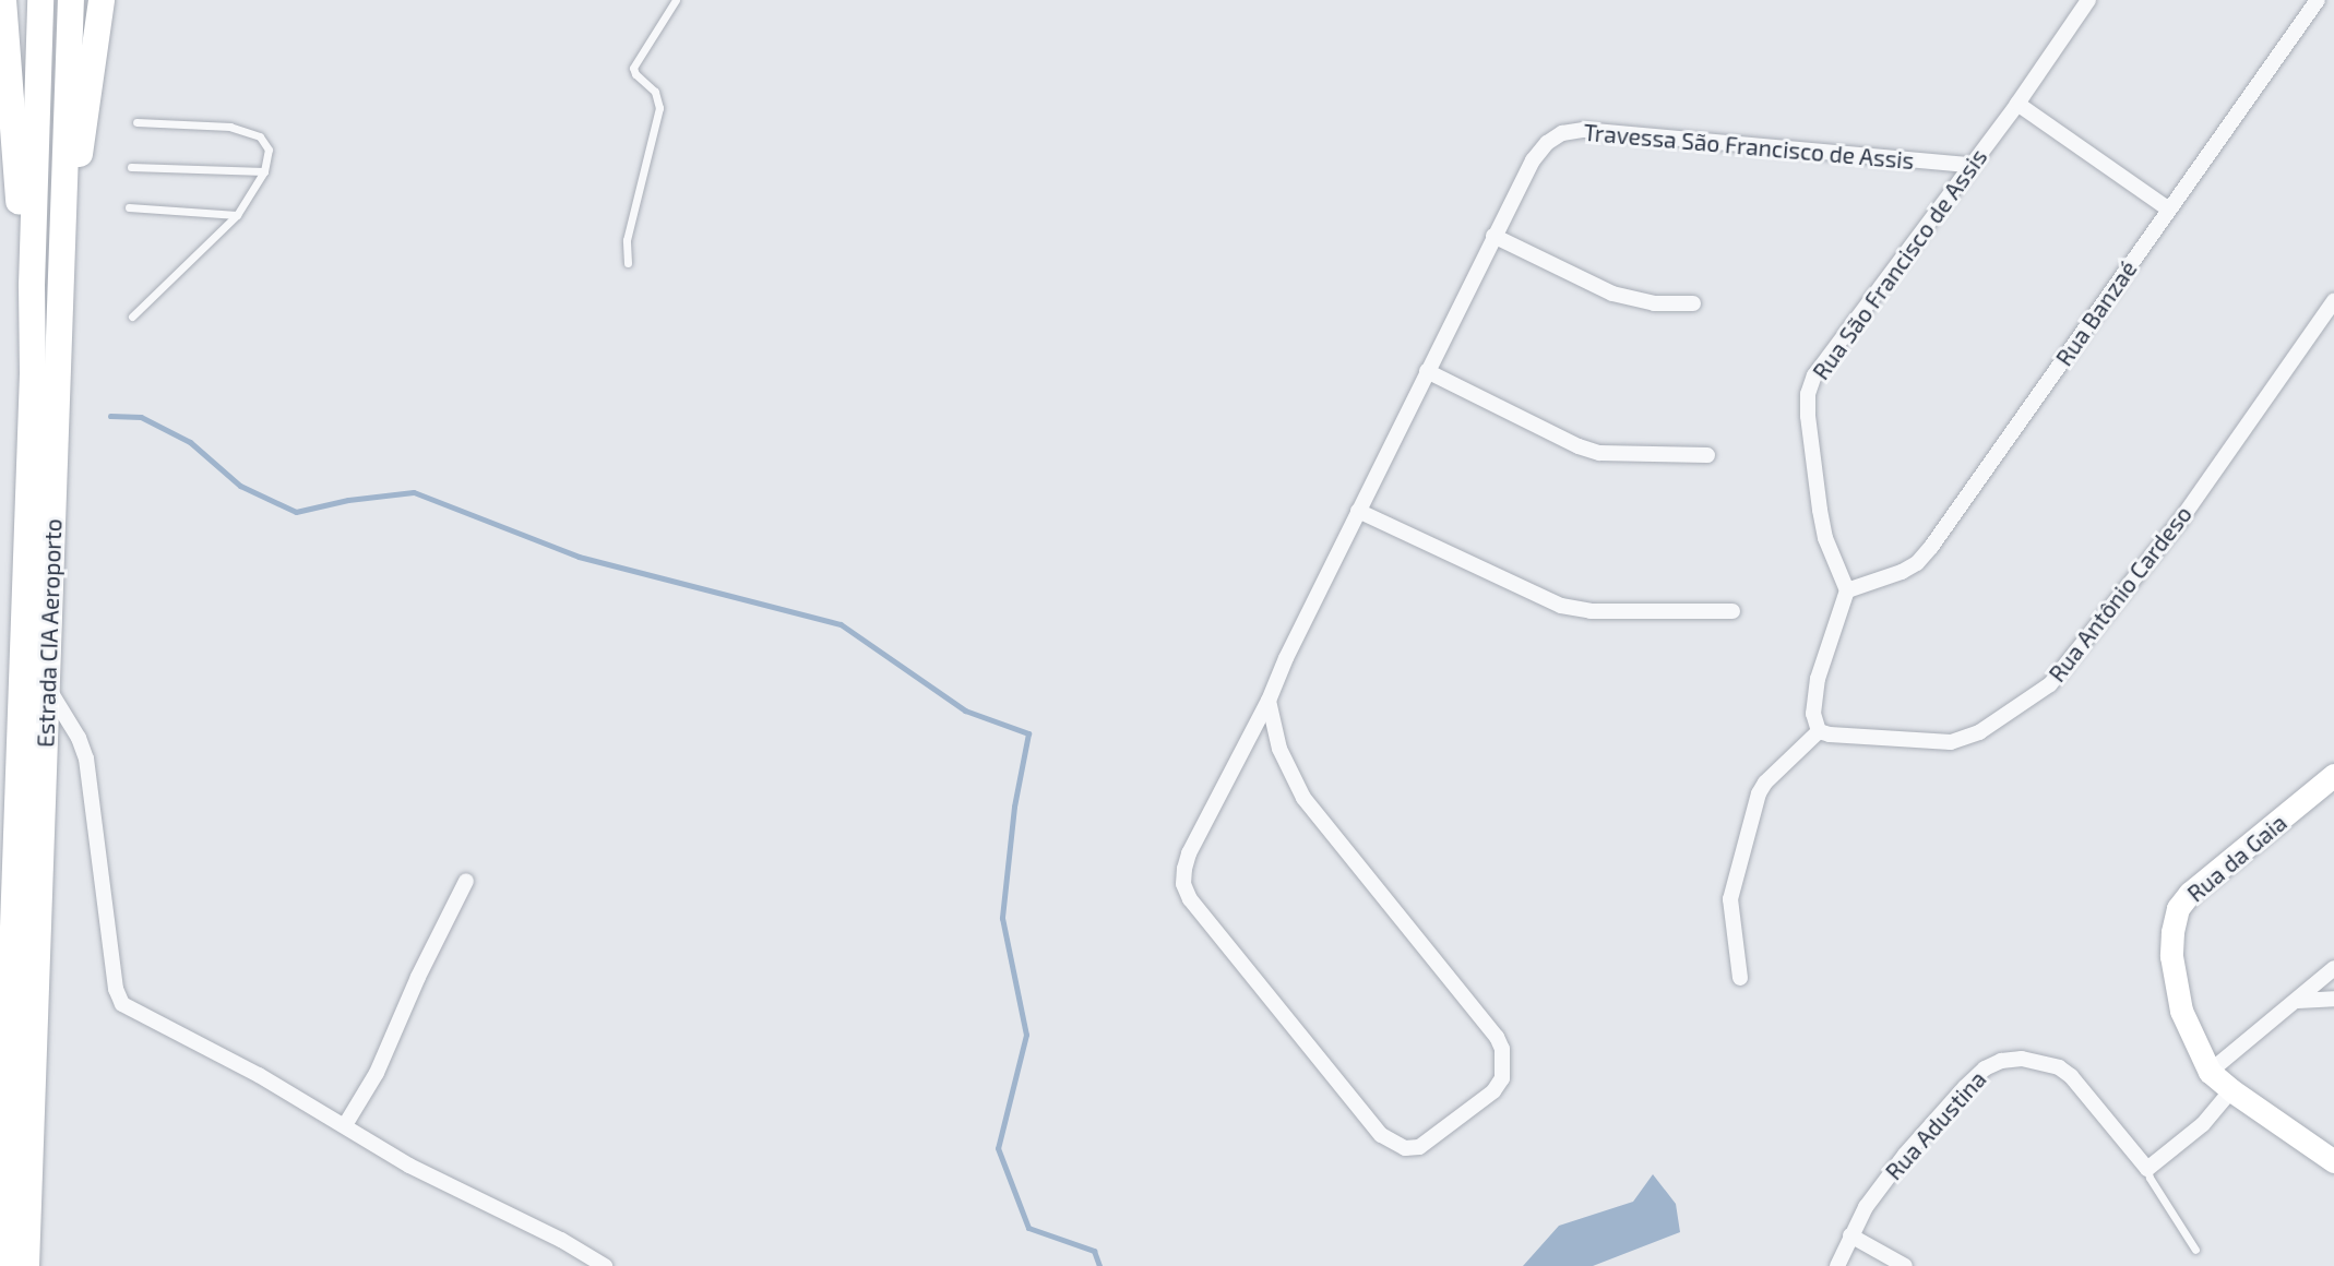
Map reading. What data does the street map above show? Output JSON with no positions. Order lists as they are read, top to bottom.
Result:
{
  "streets": {
    "highway": ["Estrada CIA Aeroporto"],
    "main road": ["Rua da Gaia"],
    "street": [
      "Travessa São Francisco de Assis",
      "Rua São Francisco de Assis",
      "Rua Banzaé",
      "Rua Antônio Cardeso",
      "Rua Adustina"
    ]
  },
  "crossings": [
    ["Travessa São Francisco de Assis", "Rua São Francisco de Assis"],
    ["Rua São Francisco de Assis", "Rua Banzaé"]
  ]
}
